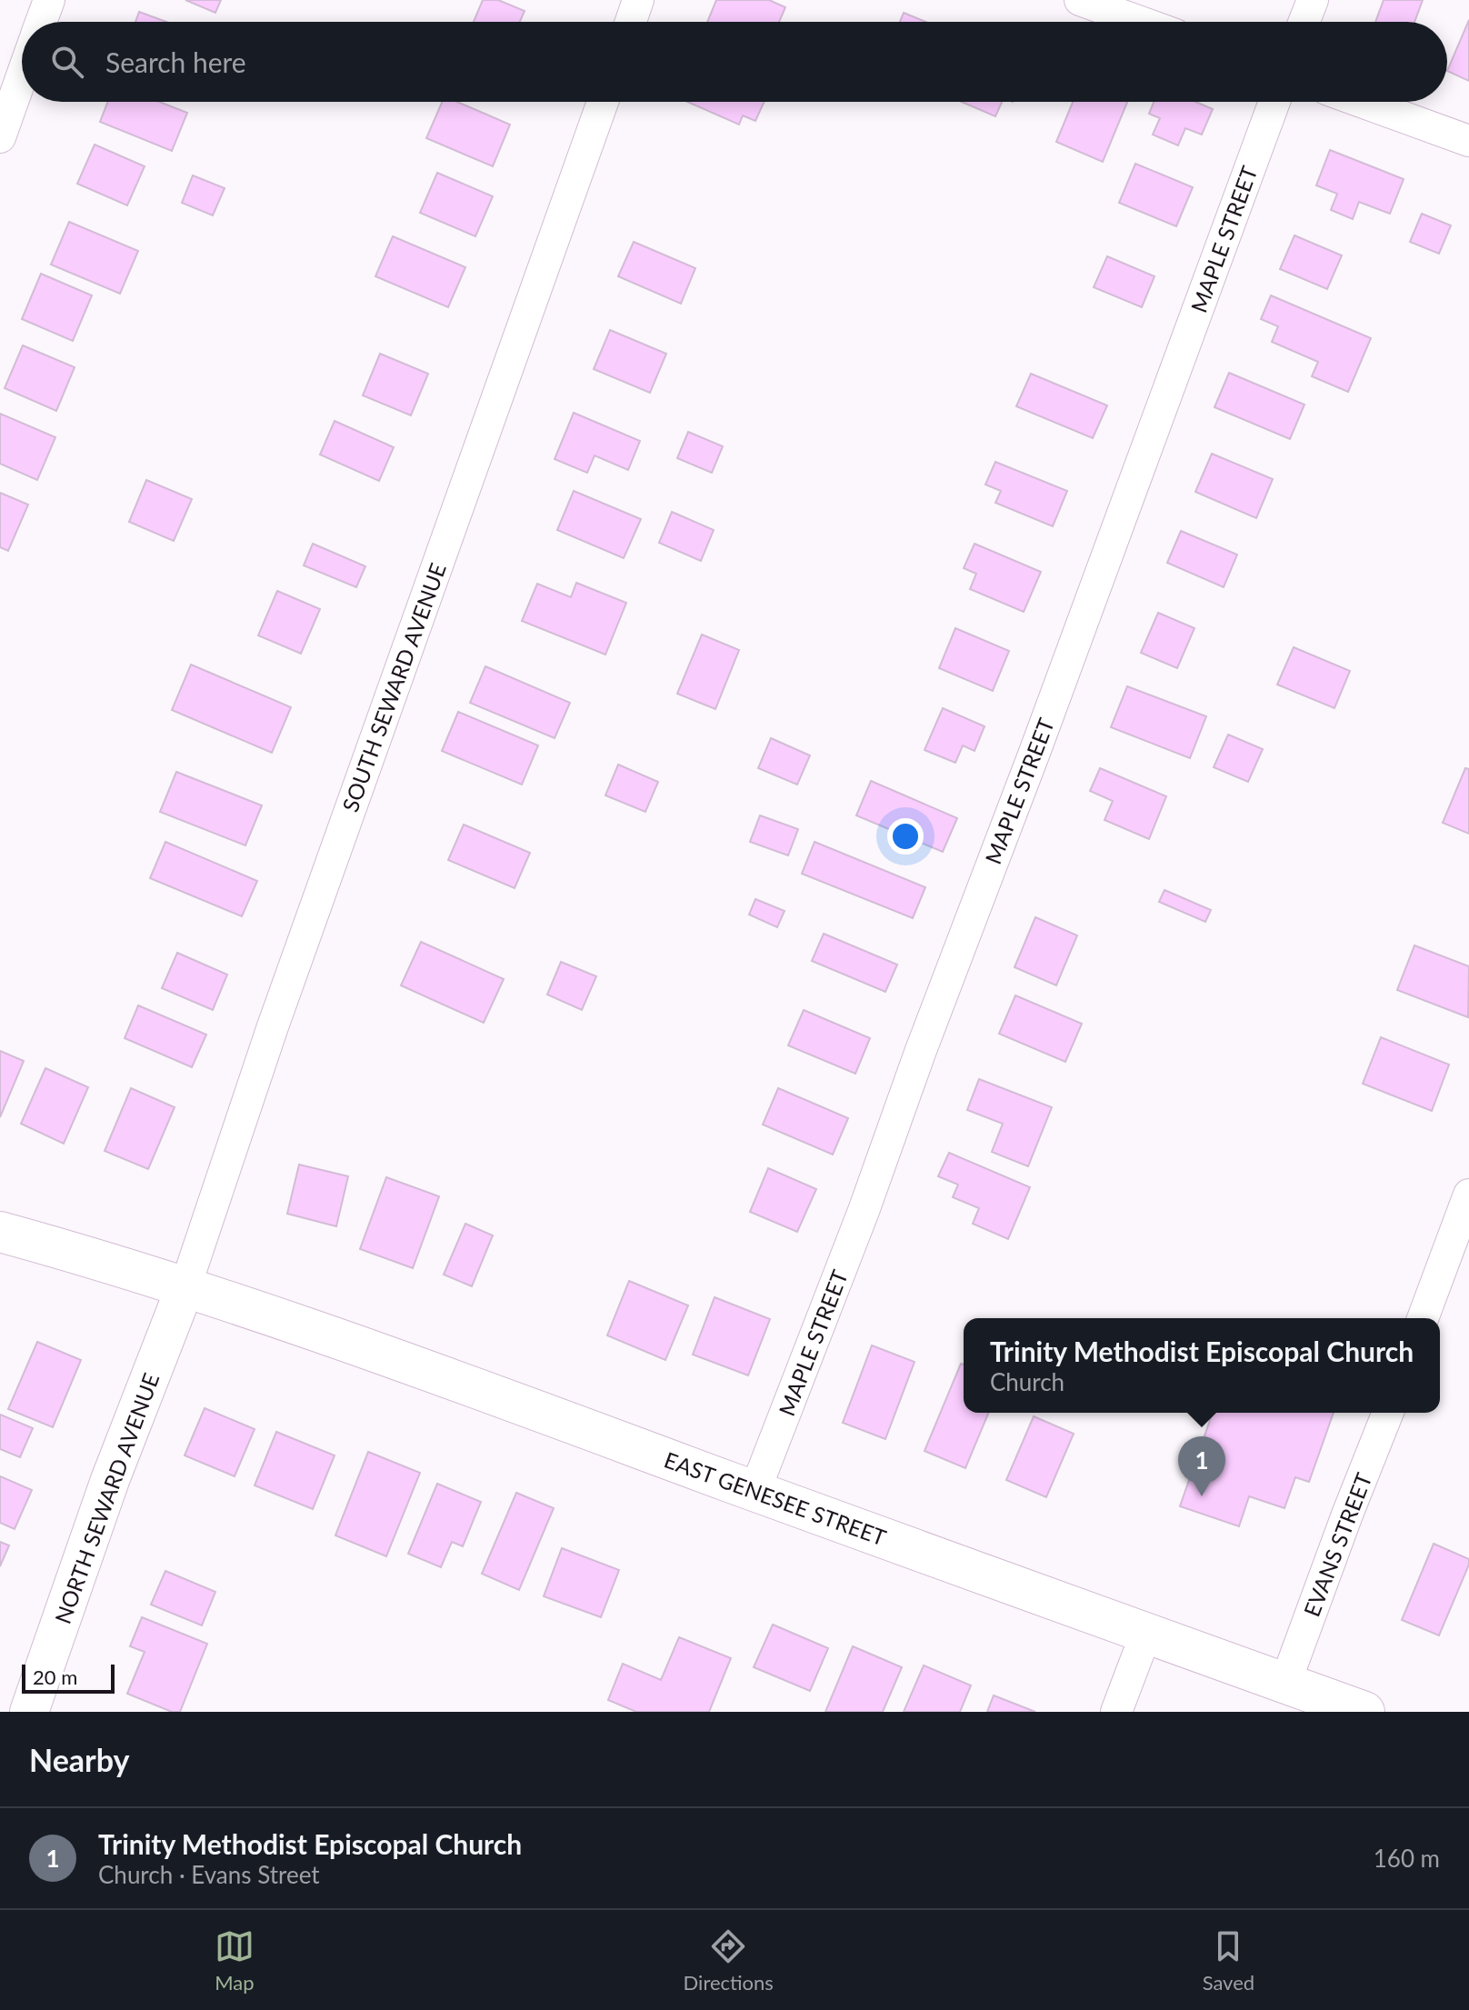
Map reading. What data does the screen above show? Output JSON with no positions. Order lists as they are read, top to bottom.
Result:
{
  "streets": {
    "highway": ["EAST GENESEE STREET"],
    "street": [
      "MAPLE STREET",
      "SOUTH SEWARD AVENUE",
      "NORTH SEWARD AVENUE",
      "EVANS STREET"
    ]
  },
  "crossings": [
    ["MAPLE STREET", "EAST GENESEE STREET"],
    ["SOUTH SEWARD AVENUE", "NORTH SEWARD AVENUE"],
    ["SOUTH SEWARD AVENUE", "EAST GENESEE STREET"],
    ["NORTH SEWARD AVENUE", "EAST GENESEE STREET"],
    ["EAST GENESEE STREET", "EVANS STREET"]
  ],
  "scale_bar": "20 m",
  "page": {
    "search": "Search here",
    "popup": ["Trinity Methodist Episcopal Church", "Church"],
    "pins": "1",
    "scale": "20 m",
    "heading": "Nearby",
    "list": [
      {
        "mark": "1",
        "name": "Trinity Methodist Episcopal Church",
        "note": "Church · Evans Street",
        "value": "160 m"
      }
    ],
    "nav": ["Map", "Directions", "Saved"]
  }
}
